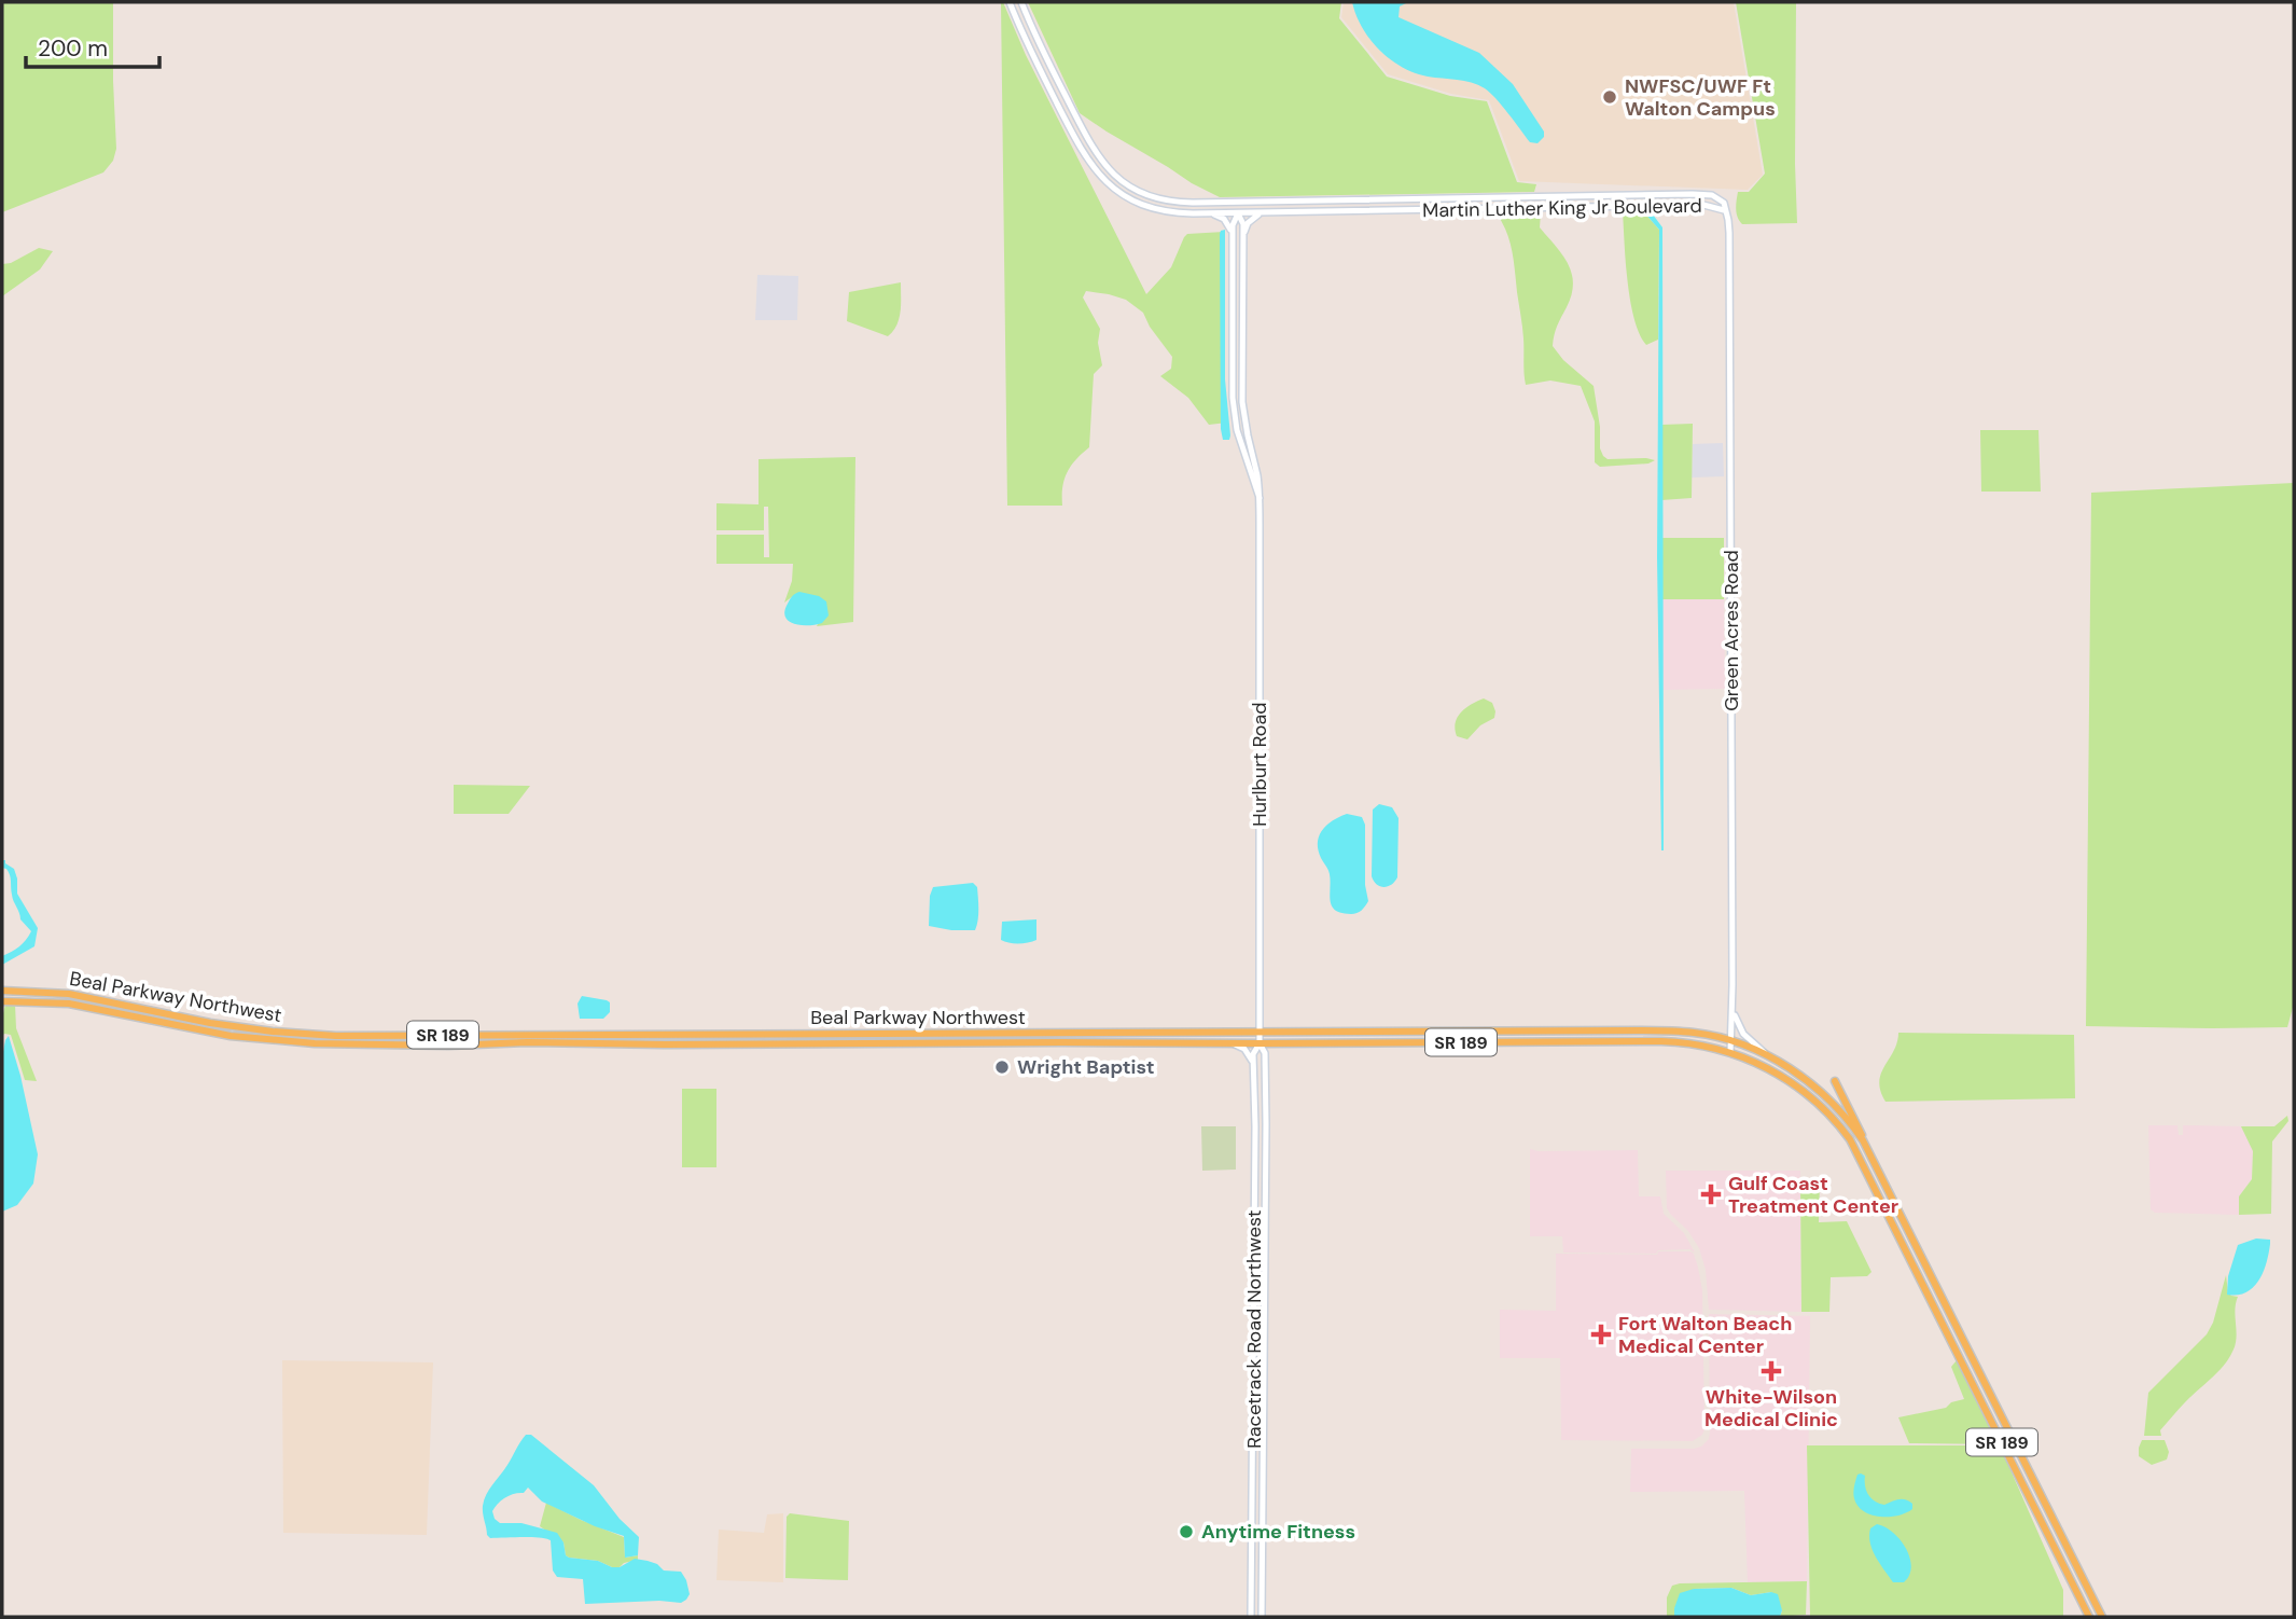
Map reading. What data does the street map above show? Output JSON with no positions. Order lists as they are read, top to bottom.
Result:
{
  "streets": {
    "main road": [
      "Martin Luther King Jr Boulevard",
      "Green Acres Road",
      "Hurlburt Road",
      "Beal Parkway Northwest",
      "SR 189",
      "Racetrack Road Northwest"
    ]
  },
  "crossings": [
    ["Martin Luther King Jr Boulevard", "Green Acres Road"],
    ["Martin Luther King Jr Boulevard", "Hurlburt Road"],
    ["Green Acres Road", "Beal Parkway Northwest"],
    ["Hurlburt Road", "Beal Parkway Northwest"],
    ["Hurlburt Road", "Racetrack Road Northwest"],
    ["Beal Parkway Northwest", "SR 189"],
    ["Beal Parkway Northwest", "Racetrack Road Northwest"]
  ],
  "places": {
    "other": ["NWFSC/UWF Ft Walton Campus", "Wright Baptist", "Anytime Fitness"],
    "health": ["Gulf Coast Treatment Center", "Fort Walton Beach Medical Center", "White-Wilson Medical Clinic"]
  },
  "scale_bar": "200 m"
}
